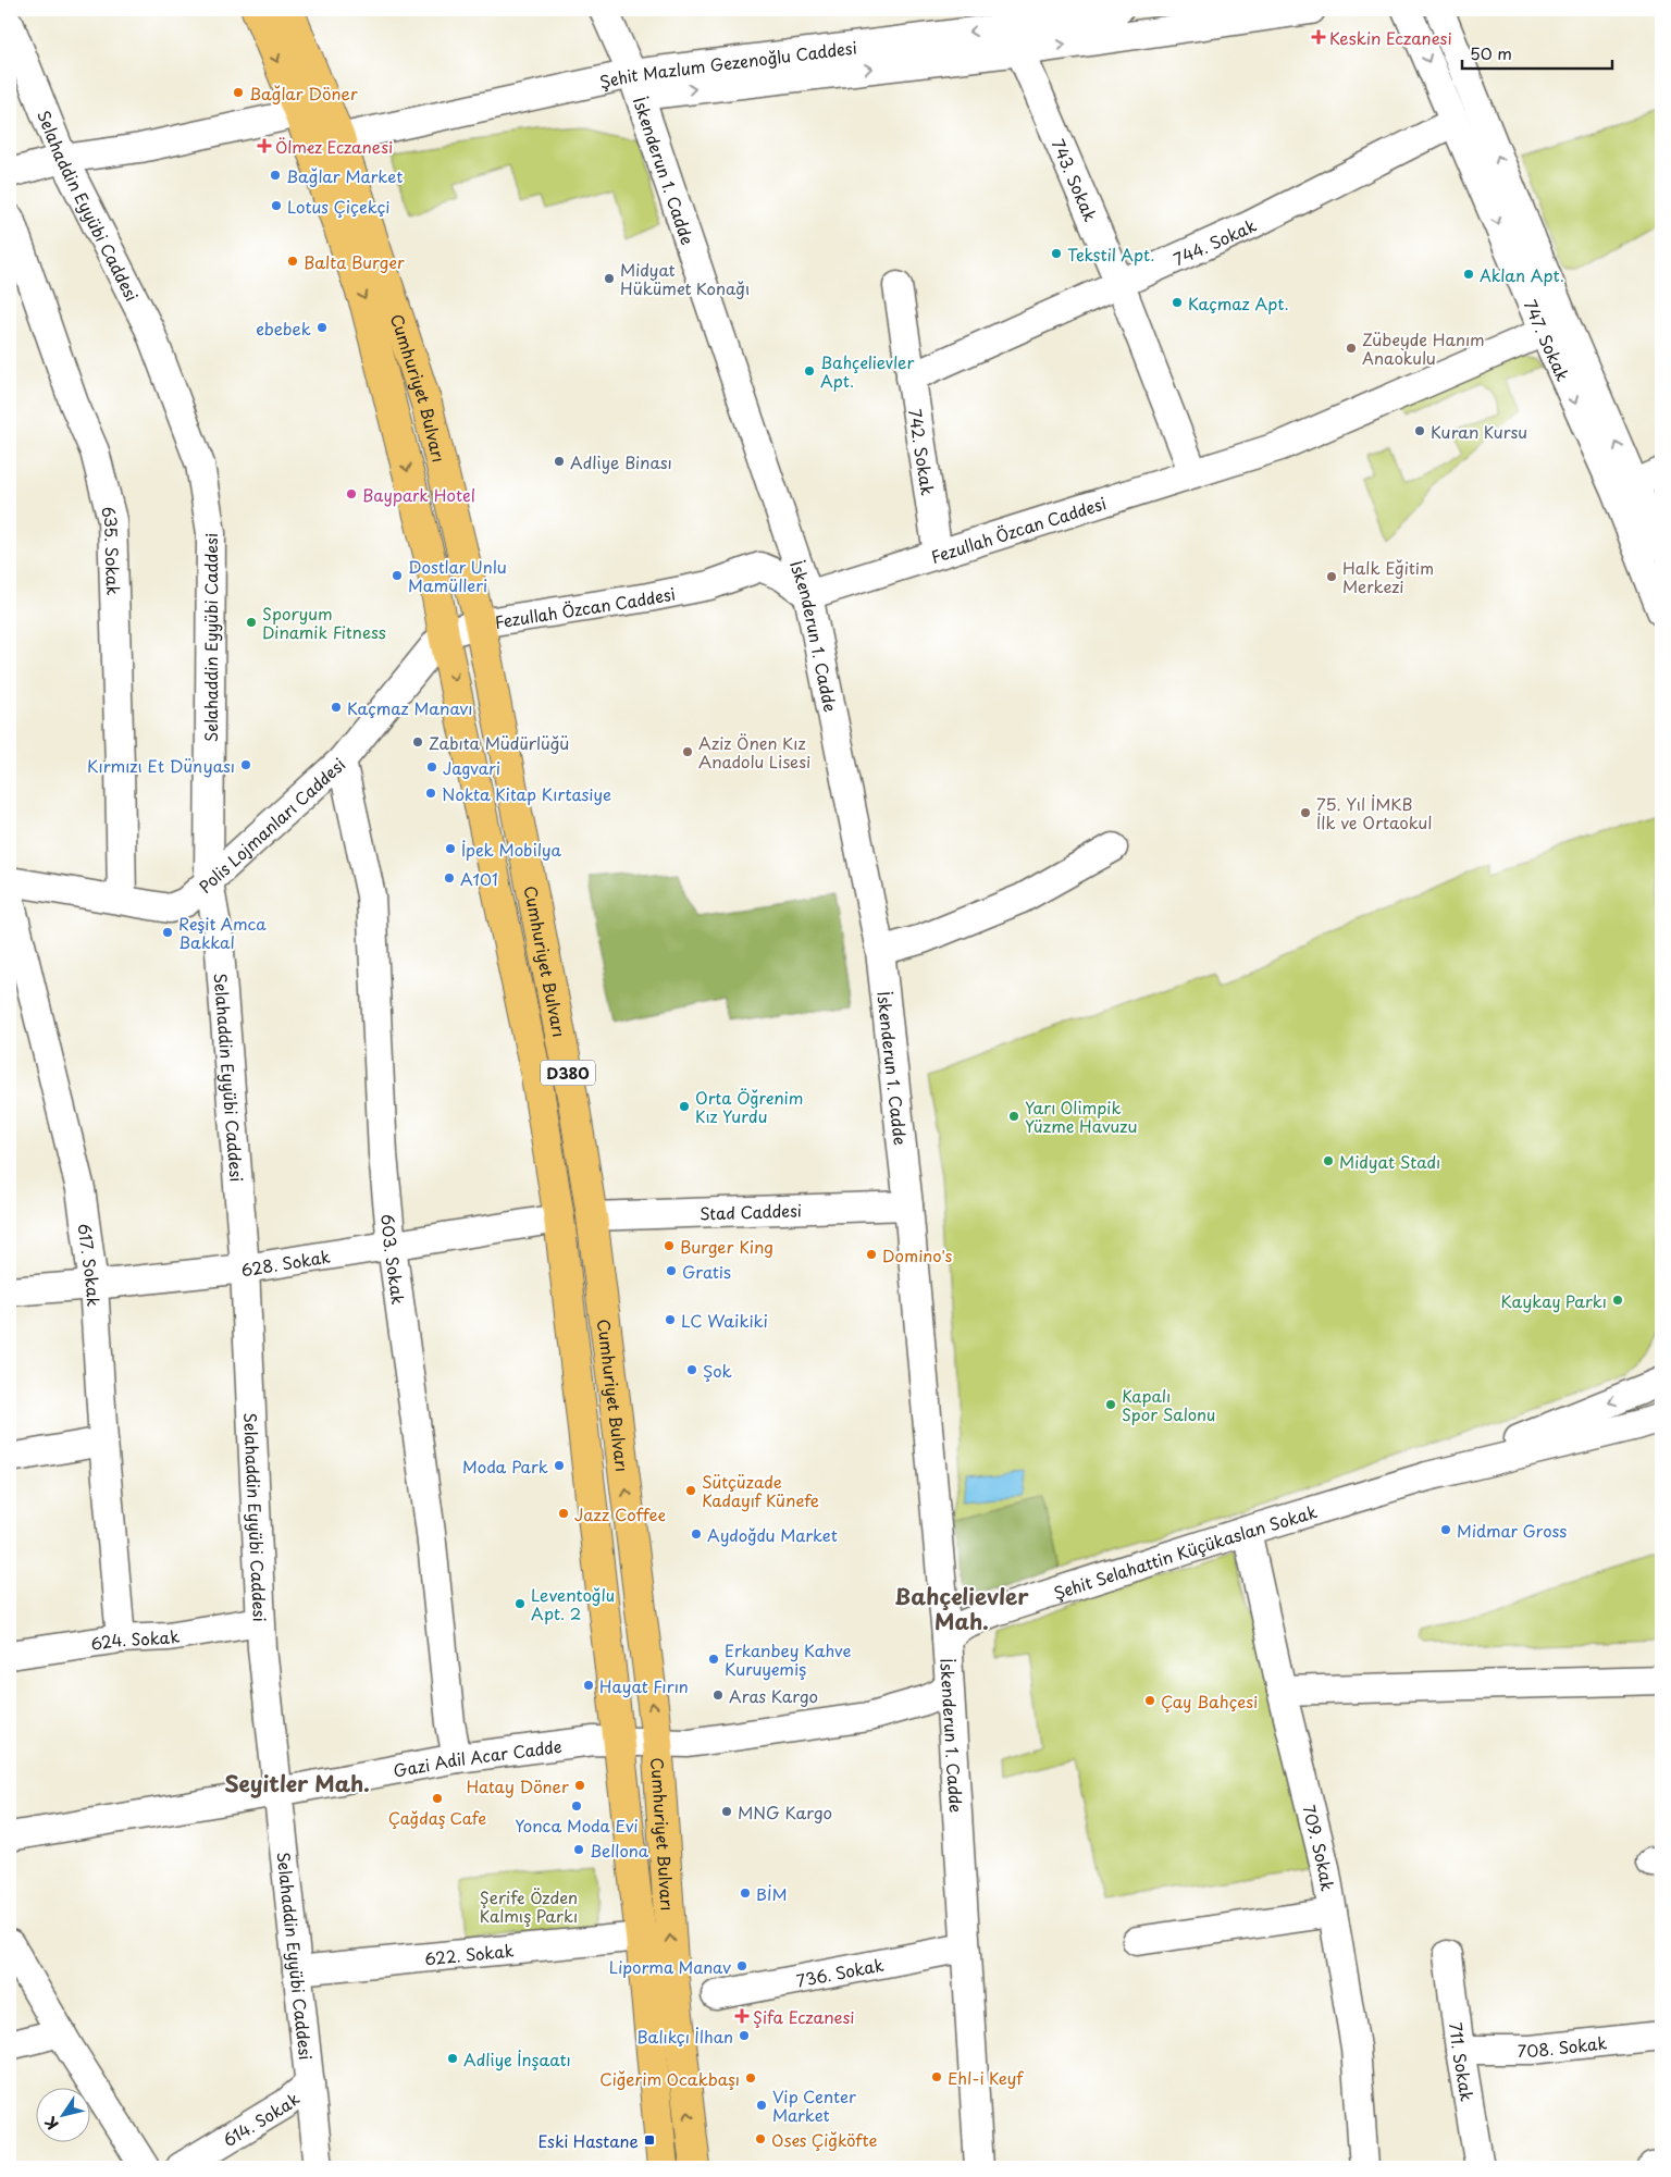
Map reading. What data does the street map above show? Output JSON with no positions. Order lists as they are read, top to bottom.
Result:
{
  "streets": {
    "main road": ["Cumhuriyet Bulvarı", "D380"],
    "street": [
      "Şehit Mazlum Gezenoğlu Caddesi",
      "İskenderun 1. Cadde",
      "743. Sokak",
      "Selahaddin Eyyübi Caddesi",
      "744. Sokak",
      "747. Sokak",
      "742. Sokak",
      "Fezullah Özcan Caddesi",
      "635. Sokak",
      "Polis Lojmanları Caddesi",
      "Stad Caddesi",
      "603. Sokak",
      "628. Sokak",
      "617. Sokak",
      "Şehit Selahattin Küçükaslan Sokak",
      "624. Sokak",
      "Gazi Adil Acar Cadde",
      "709. Sokak",
      "622. Sokak",
      "736. Sokak",
      "708. Sokak",
      "711. Sokak",
      "614. Sokak"
    ]
  },
  "crossings": [
    ["Şehit Mazlum Gezenoğlu Caddesi", "İskenderun 1. Cadde"],
    ["Şehit Mazlum Gezenoğlu Caddesi", "743. Sokak"],
    ["Şehit Mazlum Gezenoğlu Caddesi", "Cumhuriyet Bulvarı"],
    ["İskenderun 1. Cadde", "Fezullah Özcan Caddesi"],
    ["İskenderun 1. Cadde", "Stad Caddesi"],
    ["İskenderun 1. Cadde", "Şehit Selahattin Küçükaslan Sokak"],
    ["İskenderun 1. Cadde", "736. Sokak"],
    ["743. Sokak", "744. Sokak"],
    ["743. Sokak", "Fezullah Özcan Caddesi"],
    ["Selahaddin Eyyübi Caddesi", "Polis Lojmanları Caddesi"],
    ["Selahaddin Eyyübi Caddesi", "628. Sokak"],
    ["Selahaddin Eyyübi Caddesi", "624. Sokak"],
    ["Selahaddin Eyyübi Caddesi", "Gazi Adil Acar Cadde"],
    ["Selahaddin Eyyübi Caddesi", "622. Sokak"],
    ["Selahaddin Eyyübi Caddesi", "614. Sokak"],
    ["744. Sokak", "747. Sokak"],
    ["744. Sokak", "742. Sokak"],
    ["747. Sokak", "Fezullah Özcan Caddesi"],
    ["Cumhuriyet Bulvarı", "Fezullah Özcan Caddesi"],
    ["Cumhuriyet Bulvarı", "Polis Lojmanları Caddesi"],
    ["Cumhuriyet Bulvarı", "Stad Caddesi"],
    ["Cumhuriyet Bulvarı", "628. Sokak"],
    ["Cumhuriyet Bulvarı", "Gazi Adil Acar Cadde"],
    ["Cumhuriyet Bulvarı", "622. Sokak"],
    ["742. Sokak", "Fezullah Özcan Caddesi"],
    ["635. Sokak", "Polis Lojmanları Caddesi"],
    ["Polis Lojmanları Caddesi", "603. Sokak"],
    ["603. Sokak", "628. Sokak"],
    ["603. Sokak", "Gazi Adil Acar Cadde"],
    ["628. Sokak", "617. Sokak"],
    ["617. Sokak", "624. Sokak"],
    ["Şehit Selahattin Küçükaslan Sokak", "709. Sokak"],
    ["708. Sokak", "711. Sokak"]
  ],
  "districts": ["Bahçelievler Mah.", "Seyitler Mah."],
  "parks": ["Şerife Özden Kalmış Parkı"],
  "places": {
    "health": ["Keskin Eczanesi", "Ölmez Eczanesi", "Şifa Eczanesi"],
    "other": [
      "Bağlar Döner",
      "Bağlar Market",
      "Lotus Çiçekçi",
      "Tekstil Apt.",
      "Balta Burger",
      "Aklan Apt.",
      "Midyat Hükümet Konağı",
      "Kaçmaz Apt.",
      "ebebek",
      "Zübeyde Hanım Anaokulu",
      "Bahçelievler Apt.",
      "Kuran Kursu",
      "Adliye Binası",
      "Baypark Hotel",
      "Dostlar Unlu Mamülleri",
      "Halk Eğitim Merkezi",
      "Sporyum Dinamik Fitness",
      "Kaçmaz Manavı",
      "Zabıta Müdürlüğü",
      "Aziz Önen Kız Anadolu Lisesi",
      "Kırmızı Et Dünyası",
      "Jagvari",
      "Nokta Kitap Kırtasiye",
      "75. Yıl İMKB İlk ve Ortaokul",
      "İpek Mobilya",
      "A101",
      "Reşit Amca Bakkal",
      "Orta Öğrenim Kız Yurdu",
      "Yarı Olimpik Yüzme Havuzu",
      "Midyat Stadı",
      "Burger King",
      "Domino's",
      "Gratis",
      "Kaykay Parkı",
      "LC Waikiki",
      "Şok",
      "Kapalı Spor Salonu",
      "Moda Park",
      "Sütçüzade Kadayıf Künefe",
      "Jazz Coffee",
      "Midmar Gross",
      "Aydoğdu Market",
      "Leventoğlu Apt. 2",
      "Erkanbey Kahve Kuruyemiş",
      "Hayat Fırın",
      "Aras Kargo",
      "Çay Bahçesi",
      "Hatay Döner",
      "Çağdaş Cafe",
      "Yonca Moda Evi",
      "MNG Kargo",
      "Bellona",
      "BİM",
      "Liporma Manav",
      "Balıkçı İlhan",
      "Adliye İnşaatı",
      "Ehl-i Keyf",
      "Ciğerim Ocakbaşı",
      "Vip Center Market",
      "Oses Çiğköfte"
    ],
    "transit": ["Eski Hastane"]
  },
  "scale_bar": "50 m",
  "north": "bottom left"
}
